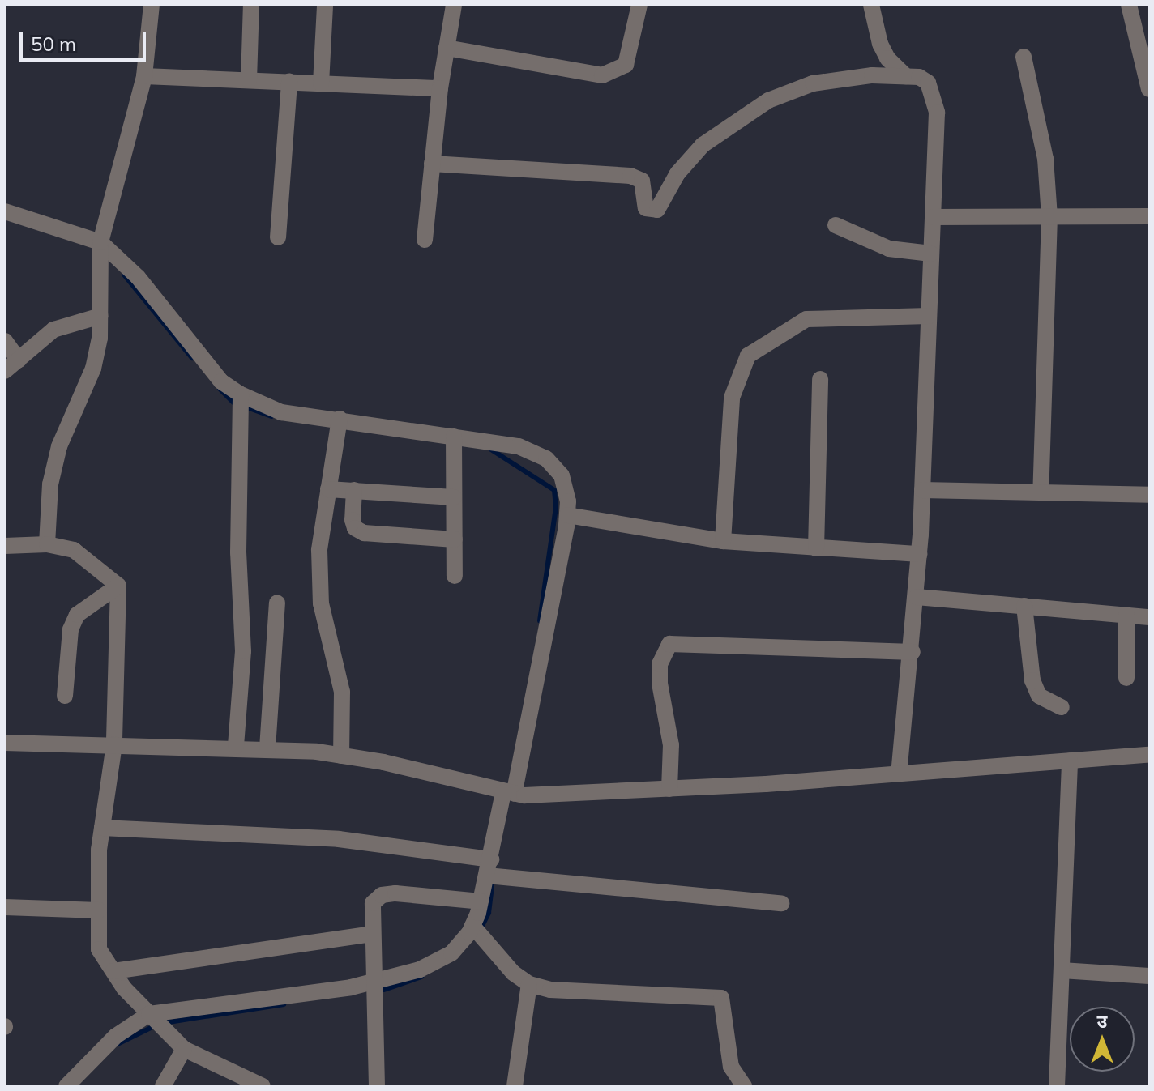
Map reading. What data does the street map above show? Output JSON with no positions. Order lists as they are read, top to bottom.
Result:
{
  "scale_bar": "50 m",
  "north": "top"
}
